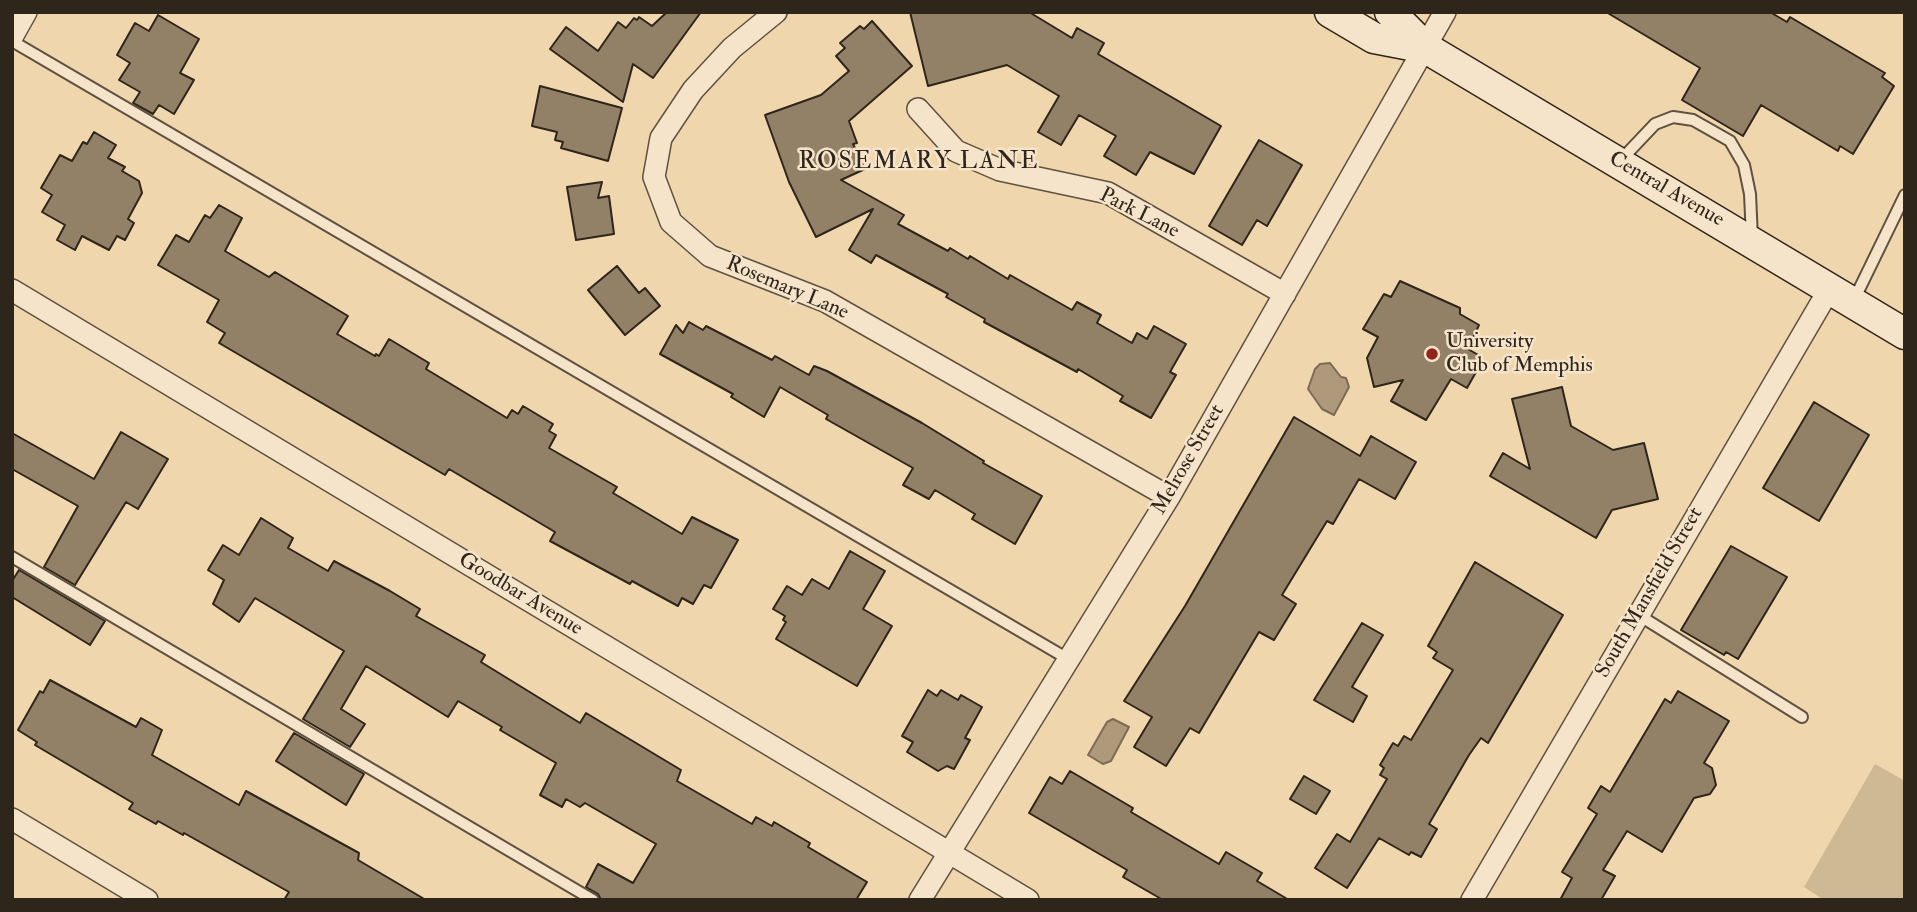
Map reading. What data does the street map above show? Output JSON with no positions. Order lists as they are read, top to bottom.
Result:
{
  "streets": {
    "main road": ["Central Avenue"],
    "street": [
      "Park Lane",
      "Rosemary Lane",
      "Melrose Street",
      "South Mansfield Street",
      "Goodbar Avenue"
    ]
  },
  "crossings": [
    ["Central Avenue", "Melrose Street"],
    ["Central Avenue", "South Mansfield Street"],
    ["Park Lane", "Melrose Street"],
    ["Rosemary Lane", "Melrose Street"],
    ["Melrose Street", "Goodbar Avenue"]
  ],
  "districts": ["ROSEMARY LANE"],
  "places": ["University Club of Memphis"]
}
